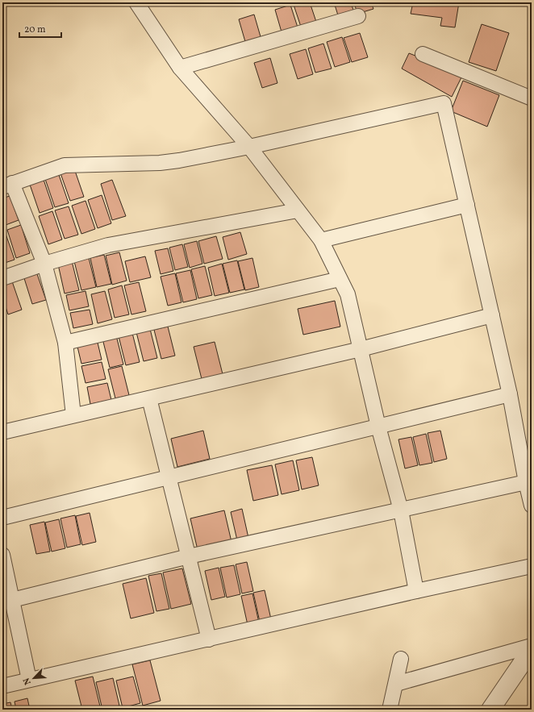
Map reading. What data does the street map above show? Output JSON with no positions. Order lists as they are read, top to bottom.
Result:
{
  "scale_bar": "20 m",
  "north": "bottom left"
}
